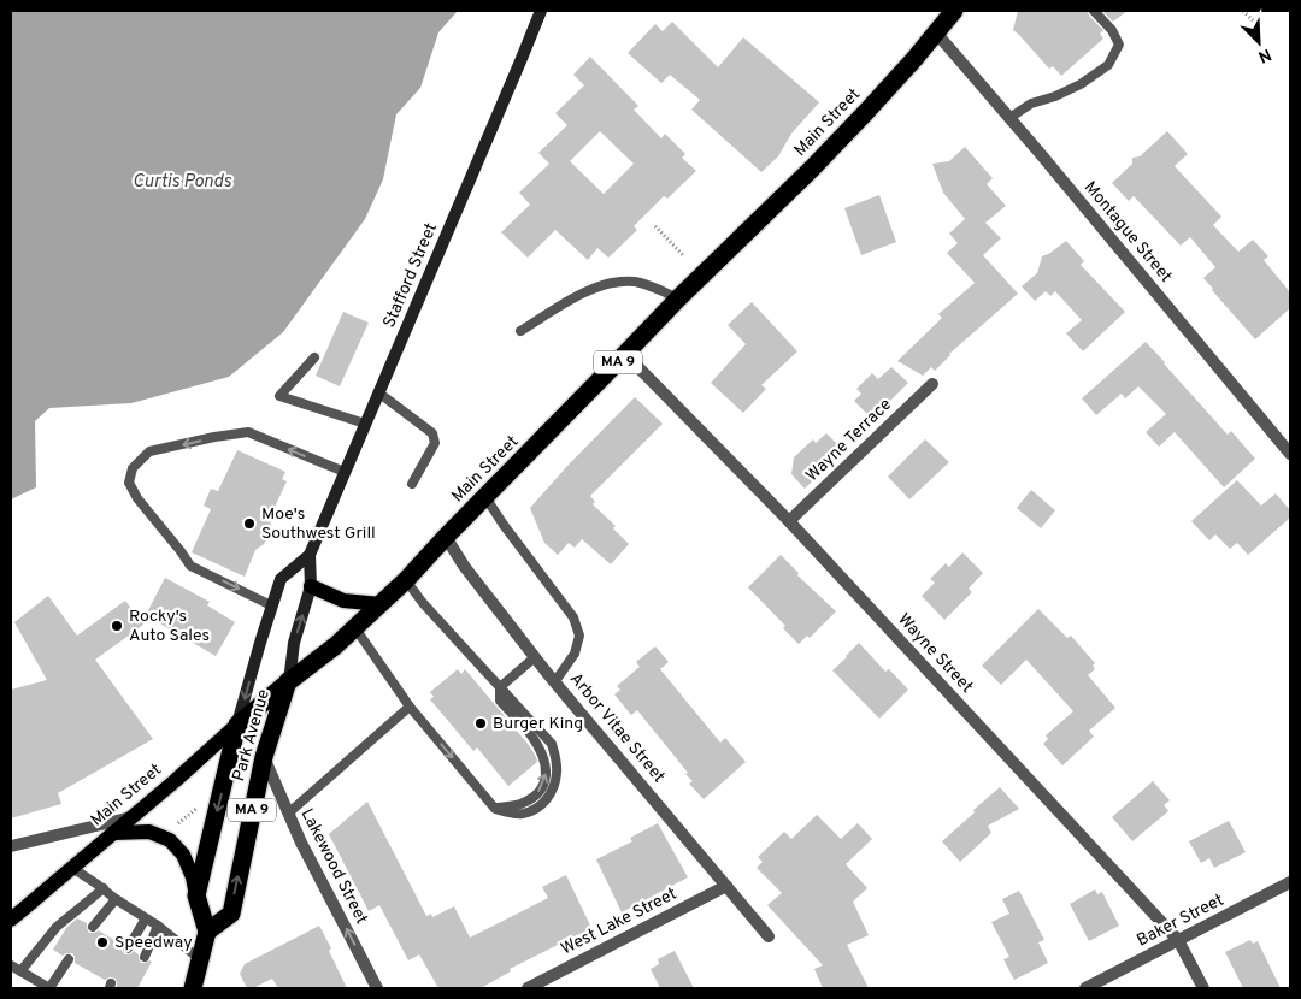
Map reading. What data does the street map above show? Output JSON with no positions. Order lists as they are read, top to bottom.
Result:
{
  "streets": {
    "highway": ["Main Street", "MA 9", "Park Avenue"],
    "main road": ["Stafford Street"],
    "street": [
      "Montague Street",
      "Wayne Terrace",
      "Wayne Street",
      "Arbor Vitae Street",
      "Lakewood Street",
      "Baker Street",
      "West Lake Street"
    ]
  },
  "crossings": [
    ["Main Street", "Montague Street"],
    ["Main Street", "Stafford Street"],
    ["Main Street", "Wayne Street"],
    ["Main Street", "Arbor Vitae Street"],
    ["Main Street", "Park Avenue"],
    ["Stafford Street", "Park Avenue"],
    ["Wayne Terrace", "Wayne Street"],
    ["Wayne Street", "Baker Street"],
    ["Arbor Vitae Street", "West Lake Street"],
    ["Park Avenue", "Lakewood Street"]
  ],
  "one_way": ["Lakewood Street"],
  "water": ["Curtis Ponds"],
  "places": [
    "Moe's Southwest Grill",
    "Rocky's Auto Sales",
    "Burger King",
    "Speedway"
  ],
  "north": "bottom right"
}
